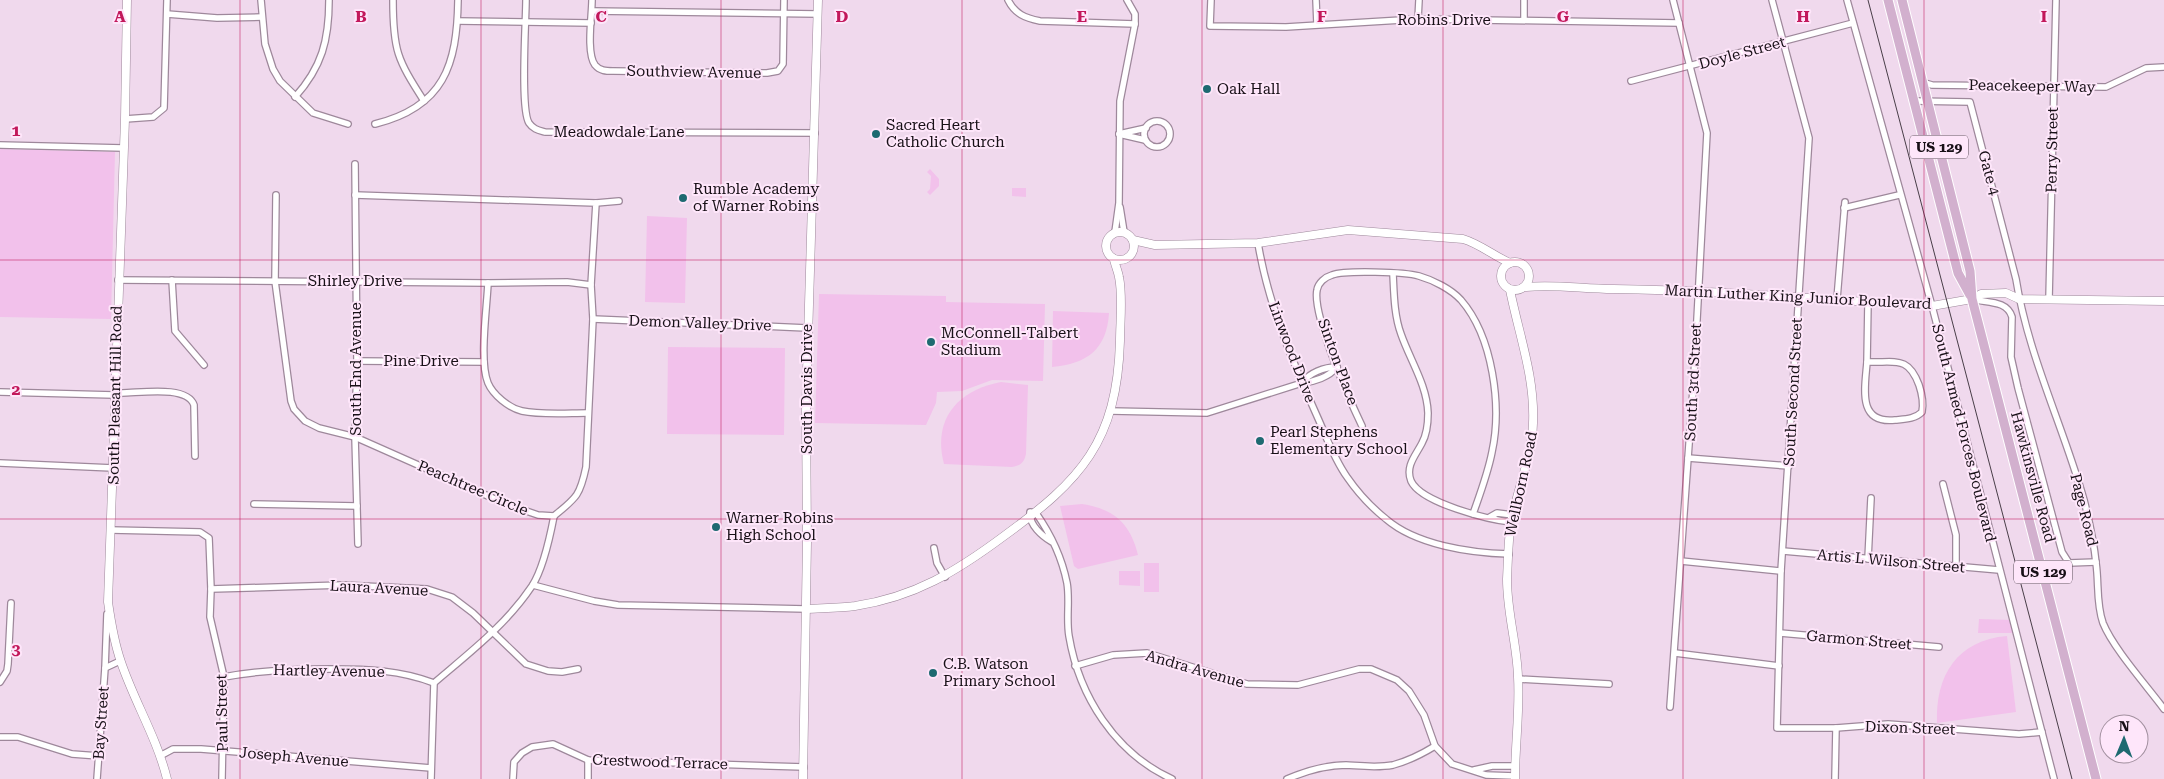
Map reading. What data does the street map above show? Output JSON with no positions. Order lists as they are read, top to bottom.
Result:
{
  "streets": {
    "main road": ["US 129", "Hawkinsville Road"],
    "street": [
      "Robins Drive",
      "Doyle Street",
      "Southview Avenue",
      "Peacekeeper Way",
      "Meadowdale Lane",
      "Perry Street",
      "Gate 4",
      "Shirley Drive",
      "Martin Luther King Junior Boulevard",
      "Demon Valley Drive",
      "Linwood Drive",
      "Pine Drive",
      "Sinton Place",
      "South End Avenue",
      "South 3rd Street",
      "South Davis Drive",
      "South Second Street",
      "South Pleasant Hill Road",
      "South Armed Forces Boulevard",
      "Wellborn Road",
      "Peachtree Circle",
      "Page Road",
      "Artis L Wilson Street",
      "Laura Avenue",
      "Garmon Street",
      "Andra Avenue",
      "Hartley Avenue",
      "Paul Street",
      "Bay Street",
      "Dixon Street",
      "Joseph Avenue",
      "Crestwood Terrace"
    ]
  },
  "crossings": [
    ["Robins Drive", "South 3rd Street"],
    ["Doyle Street", "South 3rd Street"],
    ["Doyle Street", "South Second Street"],
    ["Doyle Street", "South Armed Forces Boulevard"],
    ["Peacekeeper Way", "Perry Street"],
    ["Peacekeeper Way", "Hawkinsville Road"],
    ["Meadowdale Lane", "South Davis Drive"],
    ["Perry Street", "Martin Luther King Junior Boulevard"],
    ["Gate 4", "Martin Luther King Junior Boulevard"],
    ["Gate 4", "Hawkinsville Road"],
    ["Gate 4", "Page Road"],
    ["Shirley Drive", "South End Avenue"],
    ["Shirley Drive", "South Pleasant Hill Road"],
    ["Shirley Drive", "Peachtree Circle"],
    ["Martin Luther King Junior Boulevard", "South 3rd Street"],
    ["Martin Luther King Junior Boulevard", "South Second Street"],
    ["Martin Luther King Junior Boulevard", "South Armed Forces Boulevard"],
    ["Martin Luther King Junior Boulevard", "Hawkinsville Road"],
    ["Martin Luther King Junior Boulevard", "Page Road"],
    ["Demon Valley Drive", "South Davis Drive"],
    ["Linwood Drive", "Wellborn Road"],
    ["Pine Drive", "South End Avenue"],
    ["South End Avenue", "Peachtree Circle"],
    ["South Davis Drive", "Crestwood Terrace"],
    ["South Second Street", "Artis L Wilson Street"],
    ["South Second Street", "Garmon Street"],
    ["South Second Street", "Dixon Street"],
    ["South Pleasant Hill Road", "Paul Street"],
    ["South Pleasant Hill Road", "Bay Street"],
    ["South Pleasant Hill Road", "Joseph Avenue"],
    ["South Armed Forces Boulevard", "Artis L Wilson Street"],
    ["South Armed Forces Boulevard", "Dixon Street"],
    ["Wellborn Road", "Andra Avenue"],
    ["Laura Avenue", "Paul Street"],
    ["Hartley Avenue", "Paul Street"],
    ["Paul Street", "Joseph Avenue"]
  ],
  "places": [
    "Oak Hall",
    "Sacred Heart Catholic Church",
    "Rumble Academy of Warner Robins",
    "McConnell-Talbert Stadium",
    "Pearl Stephens Elementary School",
    "Warner Robins High School",
    "C.B. Watson Primary School"
  ],
  "north": "top",
  "grid": {
    "columns": [
      "A",
      "B",
      "C",
      "D",
      "E",
      "F",
      "G",
      "H",
      "I"
    ],
    "rows": ["1", "2", "3"]
  }
}
